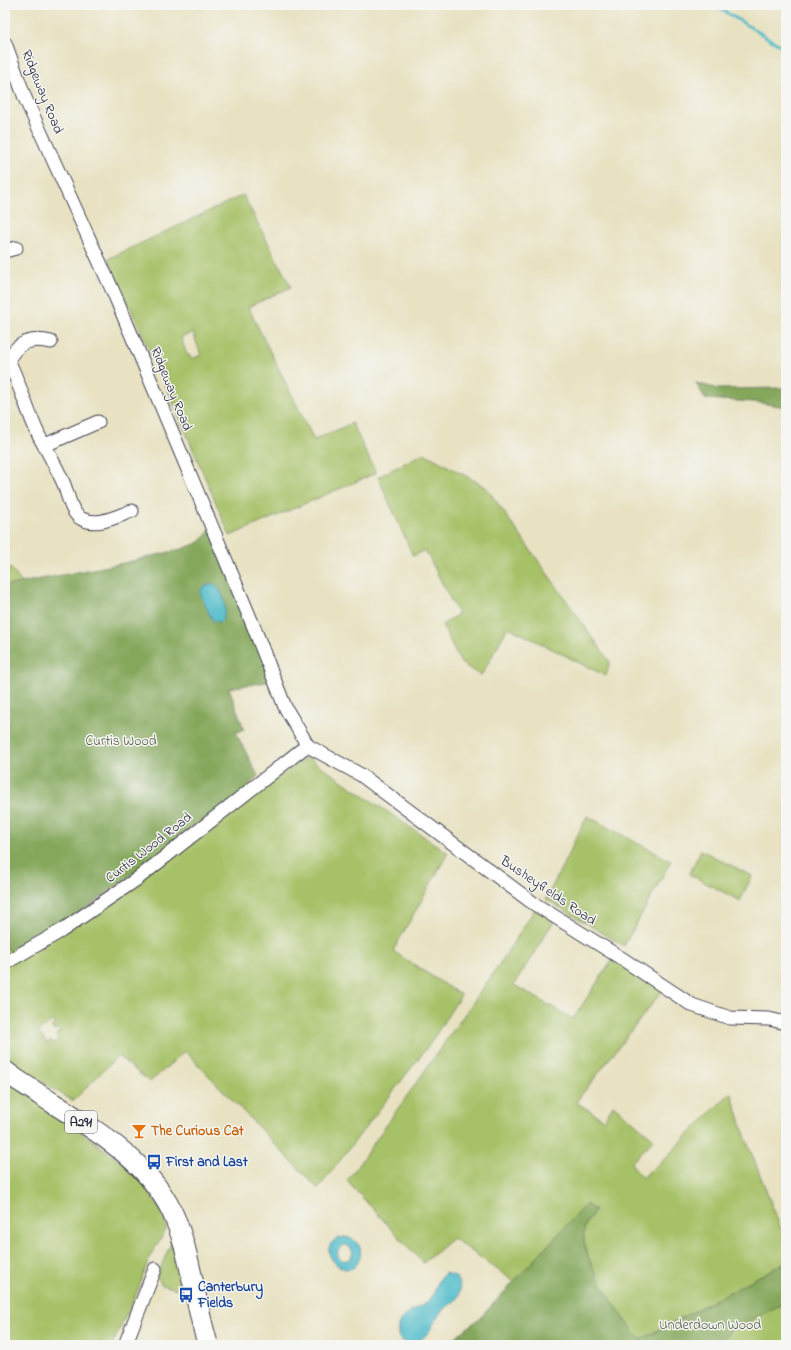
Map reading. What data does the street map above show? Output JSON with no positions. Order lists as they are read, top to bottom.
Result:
{
  "streets": {
    "main road": ["A291"],
    "street": ["Ridgeway Road", "Curtis Wood Road", "Busheyfields Road"]
  },
  "crossings": [
    ["Ridgeway Road", "Curtis Wood Road"],
    ["Ridgeway Road", "Busheyfields Road"],
    ["Curtis Wood Road", "Busheyfields Road"]
  ],
  "parks": ["Curtis Wood", "Underdown Wood"],
  "places": {
    "bar": ["The Curious Cat"],
    "bus stop": ["First and Last", "Canterbury Fields"]
  }
}
